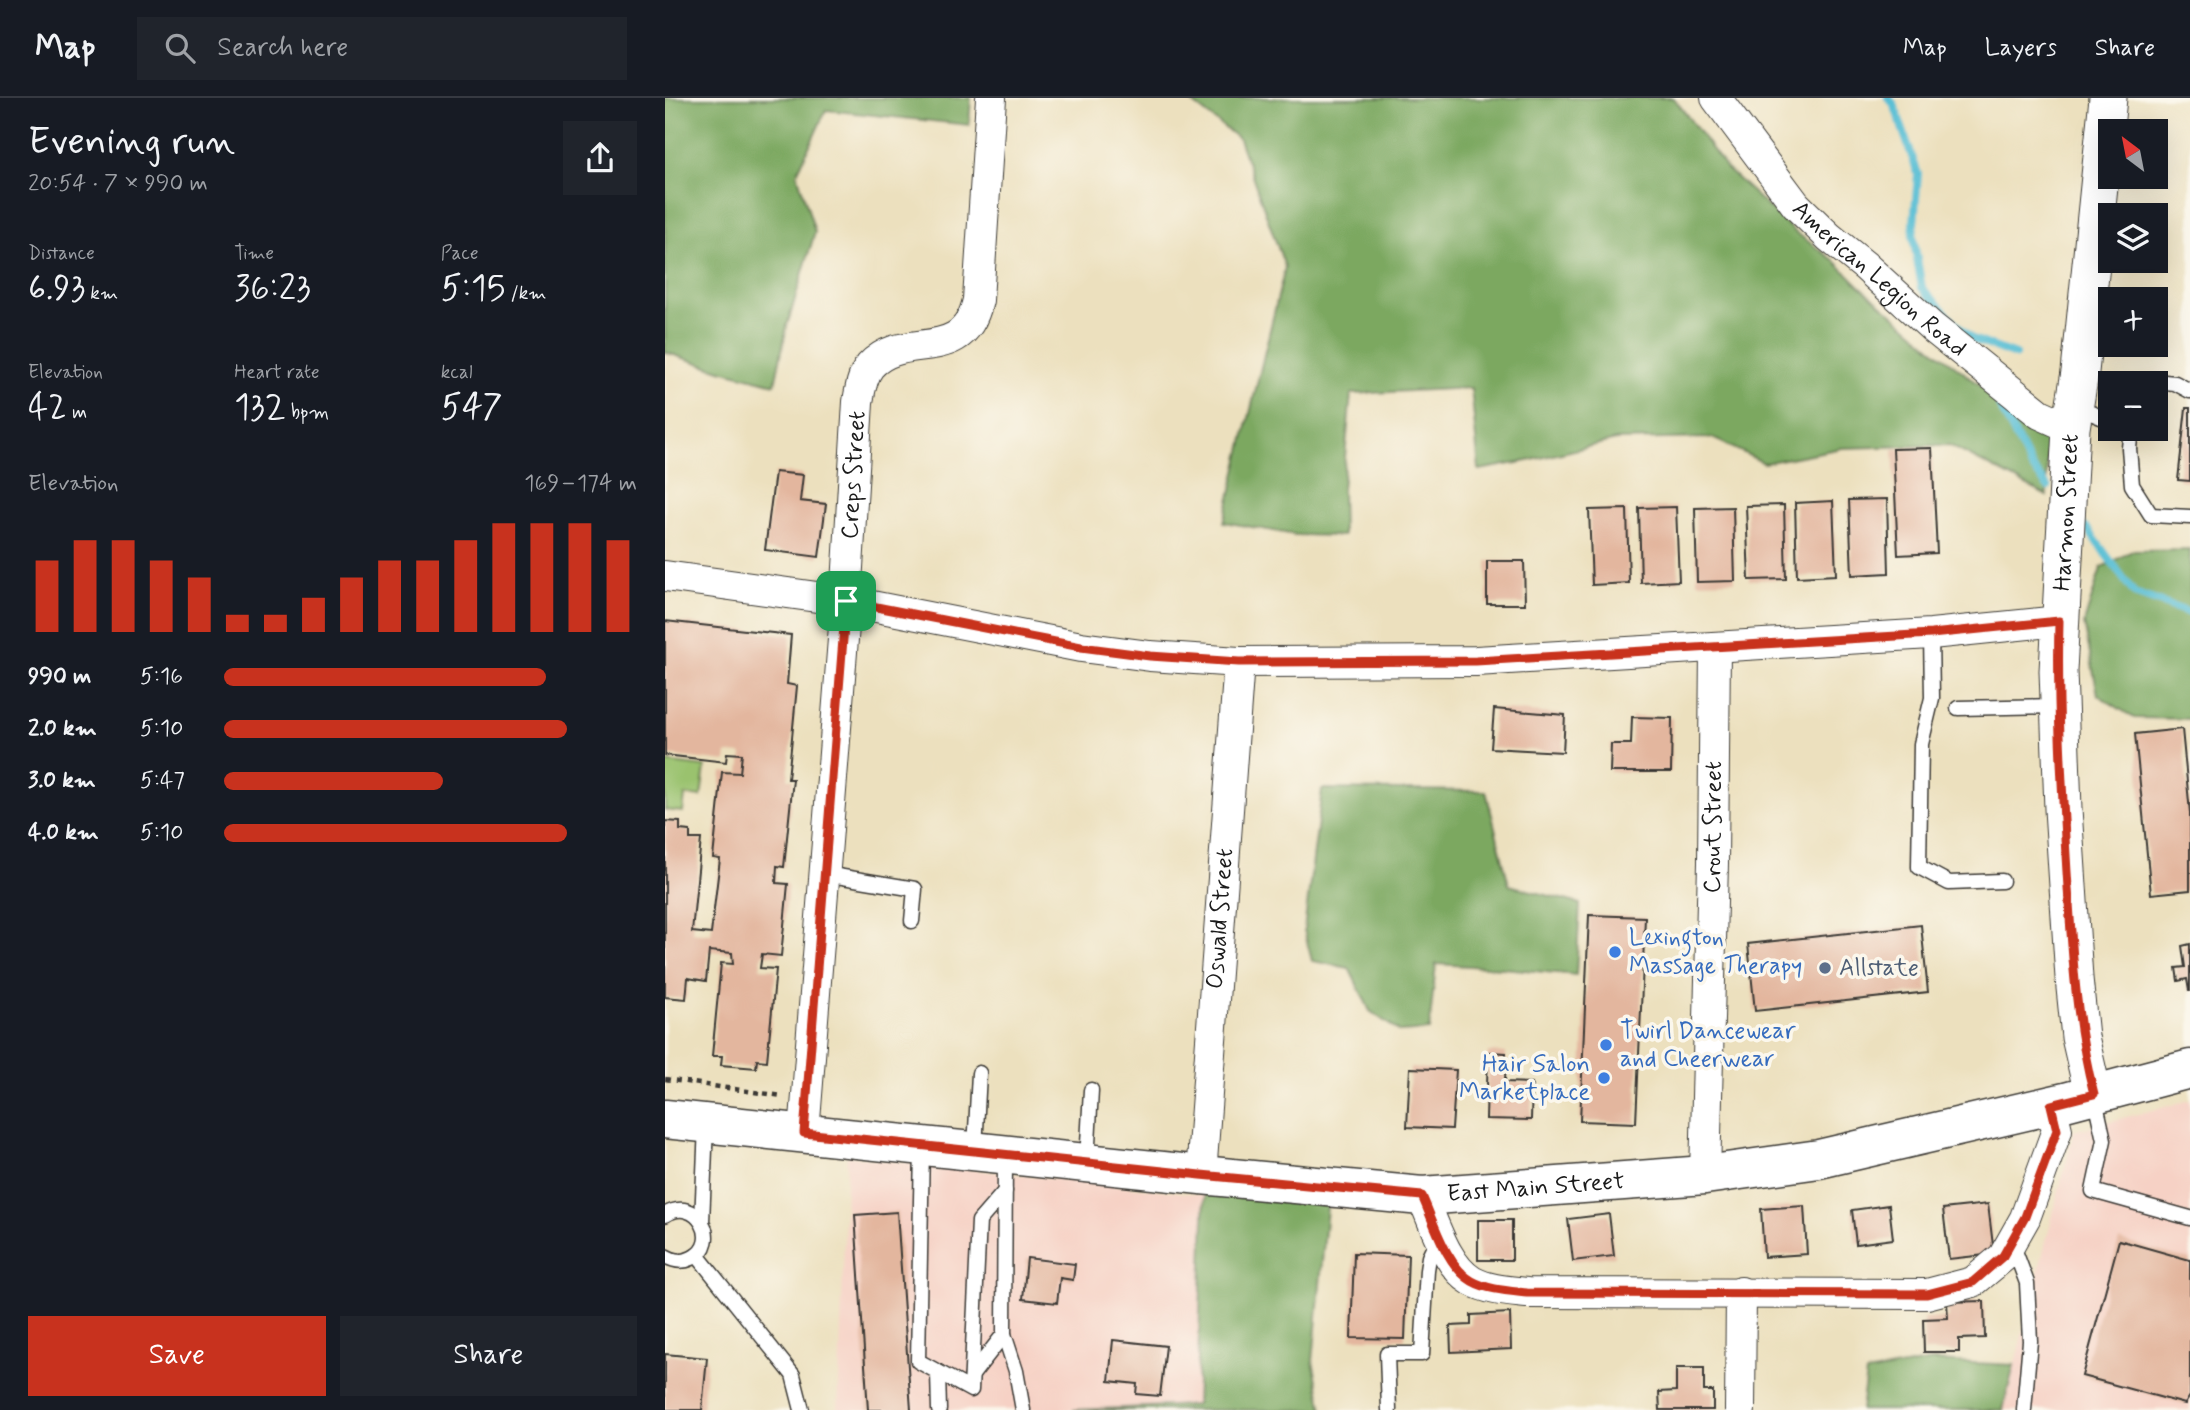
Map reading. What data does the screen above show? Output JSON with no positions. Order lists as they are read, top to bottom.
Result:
{
  "streets": {
    "main road": ["East Main Street"],
    "street": [
      "American Legion Road",
      "Creps Street",
      "Harmon Street",
      "Crout Street",
      "Oswald Street"
    ]
  },
  "crossings": [
    ["American Legion Road", "Harmon Street"],
    ["Creps Street", "East Main Street"],
    ["Harmon Street", "East Main Street"],
    ["Crout Street", "East Main Street"],
    ["Oswald Street", "East Main Street"]
  ],
  "places": [
    "Lexington Massage Therapy",
    "Allstate",
    "Twirl Dancewear and Cheerwear",
    "Hair Salon Marketplace"
  ],
  "north": "top left",
  "page": {
    "header": "Map",
    "search": "Search here",
    "nav": ["Map", "Layers", "Share"],
    "heading": ["Evening run", "20:54 · 7 × 990 m"],
    "map_buttons": ["+", "−"],
    "stats": [
      ["Distance", "6.93 km"],
      ["Time", "36:23"],
      ["Pace", "5:15 /km"],
      ["Elevation", "42 m"],
      ["Heart rate", "132 bpm"],
      ["kcal", "547"]
    ],
    "chart": ["Elevation", "169–174 m"],
    "list": [
      {
        "name": "990 m",
        "note": "5:16"
      },
      {
        "name": "2.0 km",
        "note": "5:10"
      },
      {
        "name": "3.0 km",
        "note": "5:47"
      },
      {
        "name": "4.0 km",
        "note": "5:10"
      }
    ],
    "buttons": ["Save", "Share"]
  }
}
